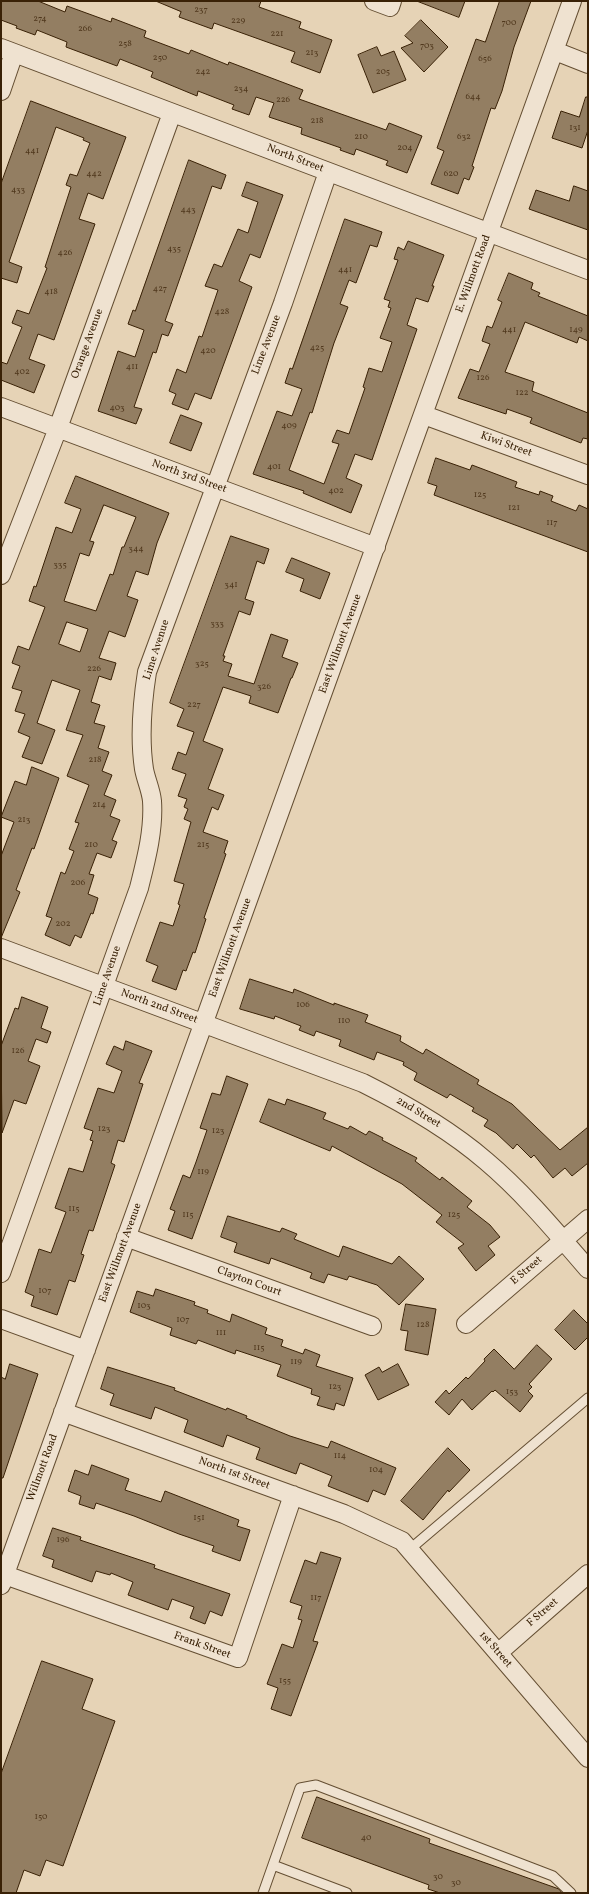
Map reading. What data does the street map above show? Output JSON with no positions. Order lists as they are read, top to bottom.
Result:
{
  "streets": {
    "street": [
      "North Street",
      "E. Willmott Road",
      "Orange Avenue",
      "Lime Avenue",
      "Kiwi Street",
      "North 3rd Street",
      "East Willmott Avenue",
      "North 2nd Street",
      "2nd Street",
      "E Street",
      "Clayton Court",
      "Willmott Road",
      "North 1st Street",
      "F Street",
      "Frank Street",
      "1st Street"
    ]
  },
  "crossings": [
    ["North Street", "E. Willmott Road"],
    ["North Street", "Orange Avenue"],
    ["North Street", "Lime Avenue"],
    ["E. Willmott Road", "Kiwi Street"],
    ["E. Willmott Road", "North 3rd Street"],
    ["E. Willmott Road", "East Willmott Avenue"],
    ["Orange Avenue", "North 3rd Street"],
    ["Lime Avenue", "North 3rd Street"],
    ["Lime Avenue", "North 2nd Street"],
    ["North 3rd Street", "East Willmott Avenue"],
    ["East Willmott Avenue", "North 2nd Street"],
    ["East Willmott Avenue", "2nd Street"],
    ["East Willmott Avenue", "Clayton Court"],
    ["East Willmott Avenue", "Willmott Road"],
    ["North 2nd Street", "2nd Street"],
    ["2nd Street", "E Street"],
    ["Willmott Road", "North 1st Street"],
    ["Willmott Road", "Frank Street"],
    ["North 1st Street", "Frank Street"],
    ["North 1st Street", "1st Street"],
    ["F Street", "1st Street"]
  ],
  "house_numbers": [
    "237",
    "274",
    "229",
    "700",
    "266",
    "221",
    "258",
    "703",
    "213",
    "250",
    "656",
    "242",
    "205",
    "234",
    "644",
    "226",
    "218",
    "131",
    "210",
    "632",
    "204",
    "441",
    "442",
    "620",
    "433",
    "443",
    "435",
    "426",
    "441",
    "427",
    "418",
    "428",
    "441",
    "149",
    "425",
    "420",
    "411",
    "402",
    "126",
    "122",
    "403",
    "409",
    "401",
    "402",
    "125",
    "121",
    "117",
    "344",
    "335",
    "341",
    "333",
    "325",
    "226",
    "326",
    "227",
    "218",
    "214",
    "213",
    "210",
    "215",
    "206",
    "202",
    "106",
    "110",
    "126",
    "123",
    "123",
    "119",
    "115",
    "115",
    "125",
    "107",
    "103",
    "107",
    "128",
    "111",
    "115",
    "119",
    "123",
    "153",
    "114",
    "104",
    "151",
    "196",
    "117",
    "155",
    "150",
    "40",
    "30",
    "30"
  ]
}
